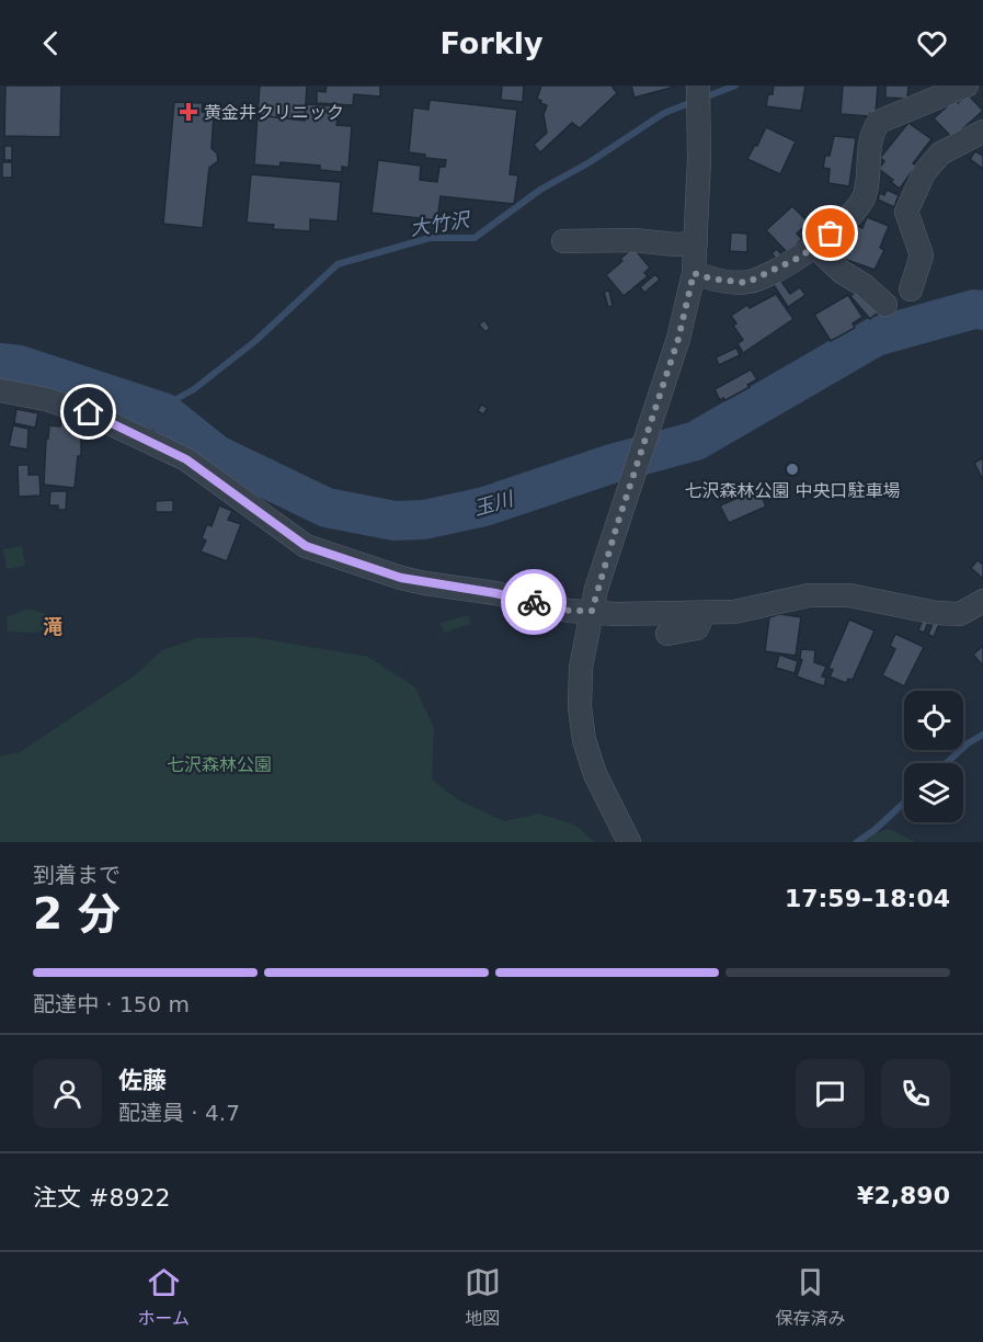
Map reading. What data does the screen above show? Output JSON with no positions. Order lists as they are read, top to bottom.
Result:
{
  "districts": ["滝"],
  "water": ["大竹沢", "玉川"],
  "parks": ["七沢森林公園"],
  "places": {
    "health": ["黄金井クリニック"],
    "other": ["七沢森林公園 中央口駐車場"]
  },
  "page": {
    "header": "Forkly",
    "heading": ["2 分", "到着まで", "17:59–18:04"],
    "panel": [
      "佐藤",
      "配達員 · 4.7",
      "注文 #8922",
      "¥2,890"
    ],
    "bar": "配達中 · 150 m",
    "tabs": ["ホーム", "地図", "保存済み"]
  }
}
